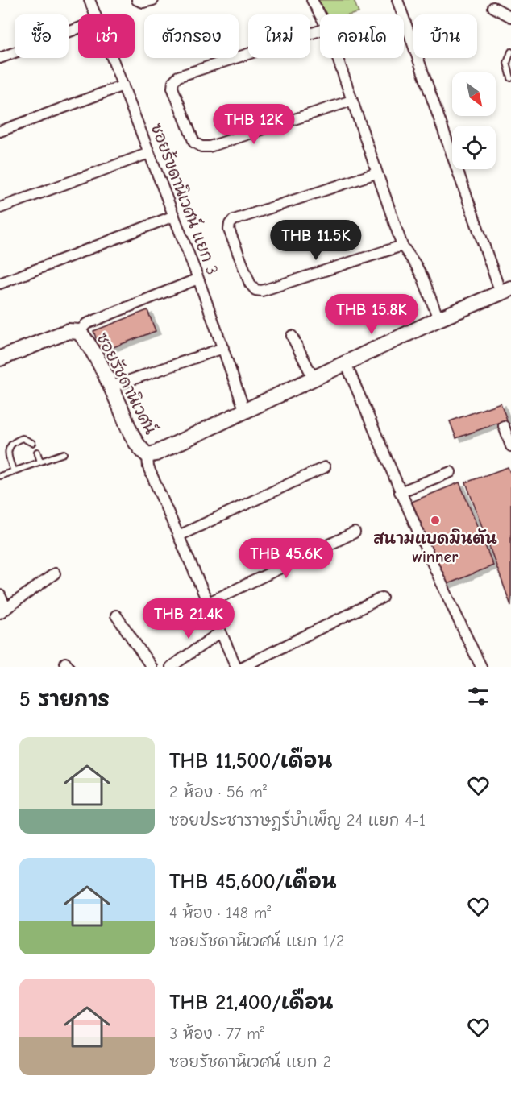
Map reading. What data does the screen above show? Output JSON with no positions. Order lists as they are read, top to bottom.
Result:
{
  "streets": {
    "street": ["ซอยร้ขดานิเวศน์ แยก 3", "ซอยรัชดานิเวศน์"]
  },
  "crossings": [
    ["ซอยร้ขดานิเวศน์ แยก 3", "ซอยรัชดานิเวศน์"]
  ],
  "places": ["สนามแบดมินตัน winner"],
  "north": "bottom right",
  "page": {
    "chip": [
      "ซื้อ",
      "เช่า",
      "ตัวกรอง",
      "ใหม่",
      "คอนโด",
      "บ้าน"
    ],
    "price": [
      "THB 12K",
      "THB 11.5K",
      "THB 15.8K",
      "THB 45.6K",
      "THB 21.4K"
    ],
    "heading": "5 รายการ",
    "list": [
      {
        "name": "THB 11,500/เดือน",
        "note": "2 ห้อง · 56 m² · ซอยประชาราษฎร์บำเพ็ญ 24 แยก 4-1"
      },
      {
        "name": "THB 45,600/เดือน",
        "note": "4 ห้อง · 148 m² · ซอยรัชดานิเวศน์ แยก 1/2"
      },
      {
        "name": "THB 21,400/เดือน",
        "note": "3 ห้อง · 77 m² · ซอยรัชดานิเวศน์ แยก 2"
      }
    ]
  }
}
